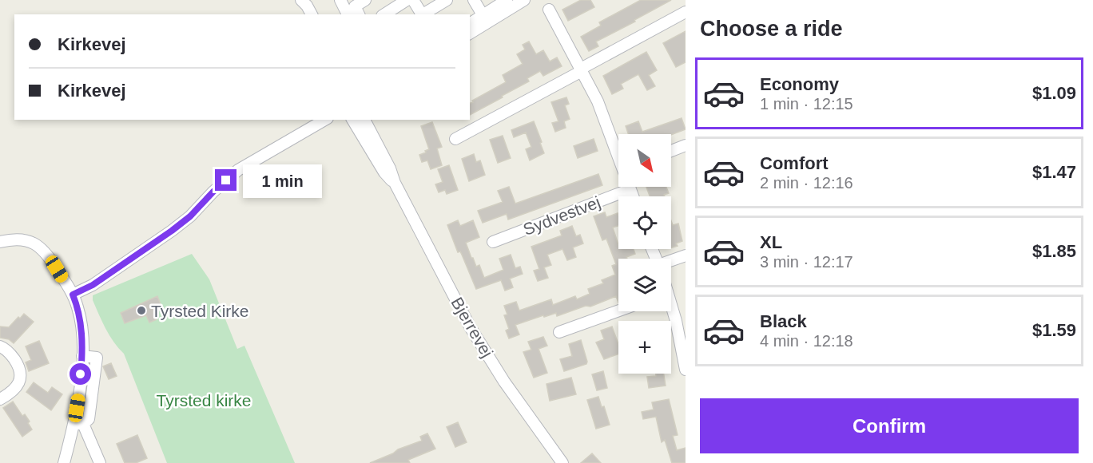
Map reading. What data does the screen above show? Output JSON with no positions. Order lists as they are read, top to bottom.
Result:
{
  "streets": {
    "street": ["Sydvestvej", "Bjerrevej"]
  },
  "parks": ["Tyrsted kirke"],
  "places": ["Tyrsted Kirke"],
  "north": "bottom right",
  "page": {
    "heading": "Choose a ride",
    "banner": ["Kirkevej", "Kirkevej"],
    "list": [
      {
        "name": "Economy",
        "note": "1 min · 12:15",
        "value": "$1.09"
      },
      {
        "name": "Comfort",
        "note": "2 min · 12:16",
        "value": "$1.47"
      },
      {
        "name": "XL",
        "note": "3 min · 12:17",
        "value": "$1.85"
      },
      {
        "name": "Black",
        "note": "4 min · 12:18",
        "value": "$1.59"
      }
    ],
    "map_buttons": "+",
    "bubble": "1 min",
    "buttons": "Confirm"
  }
}
